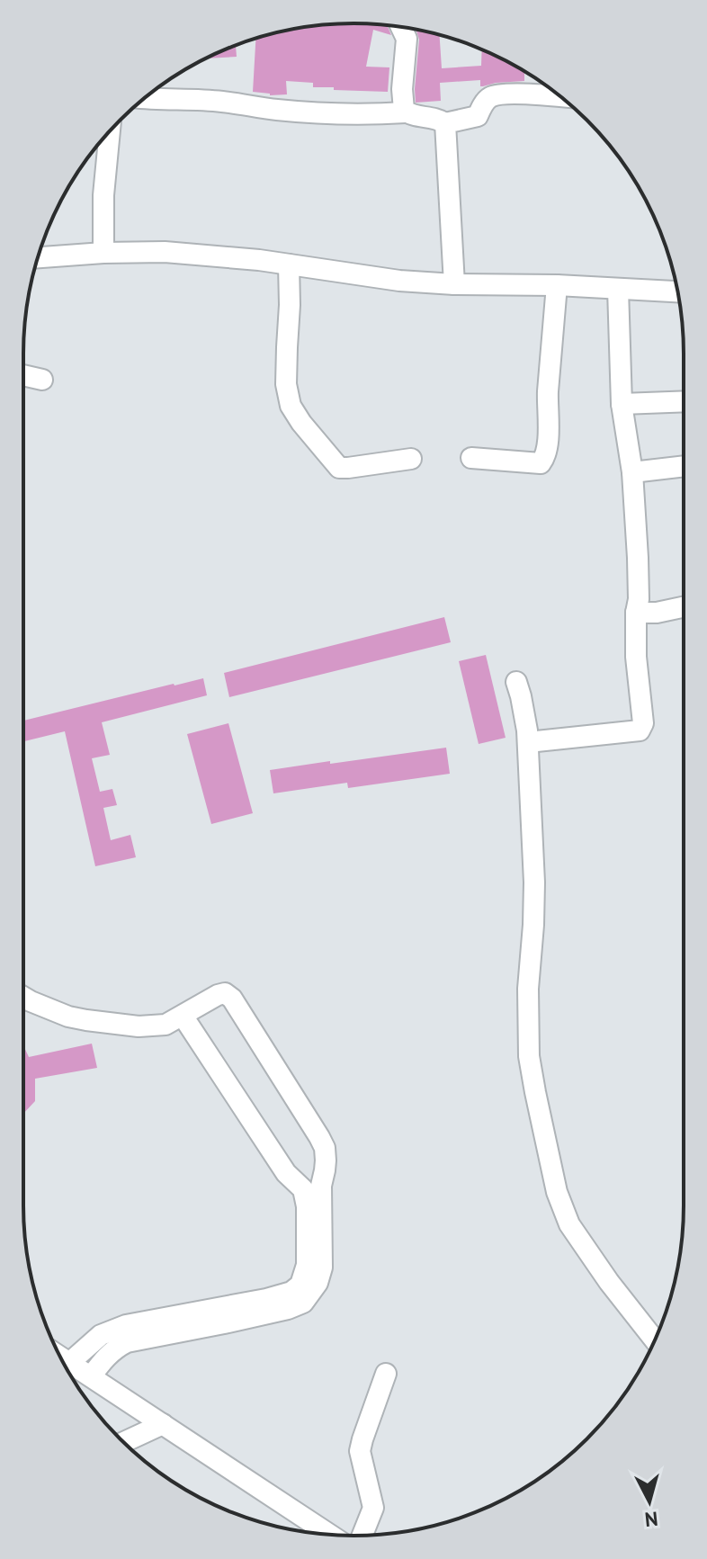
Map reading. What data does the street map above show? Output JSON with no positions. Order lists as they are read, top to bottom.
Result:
{
  "north": "bottom"
}
